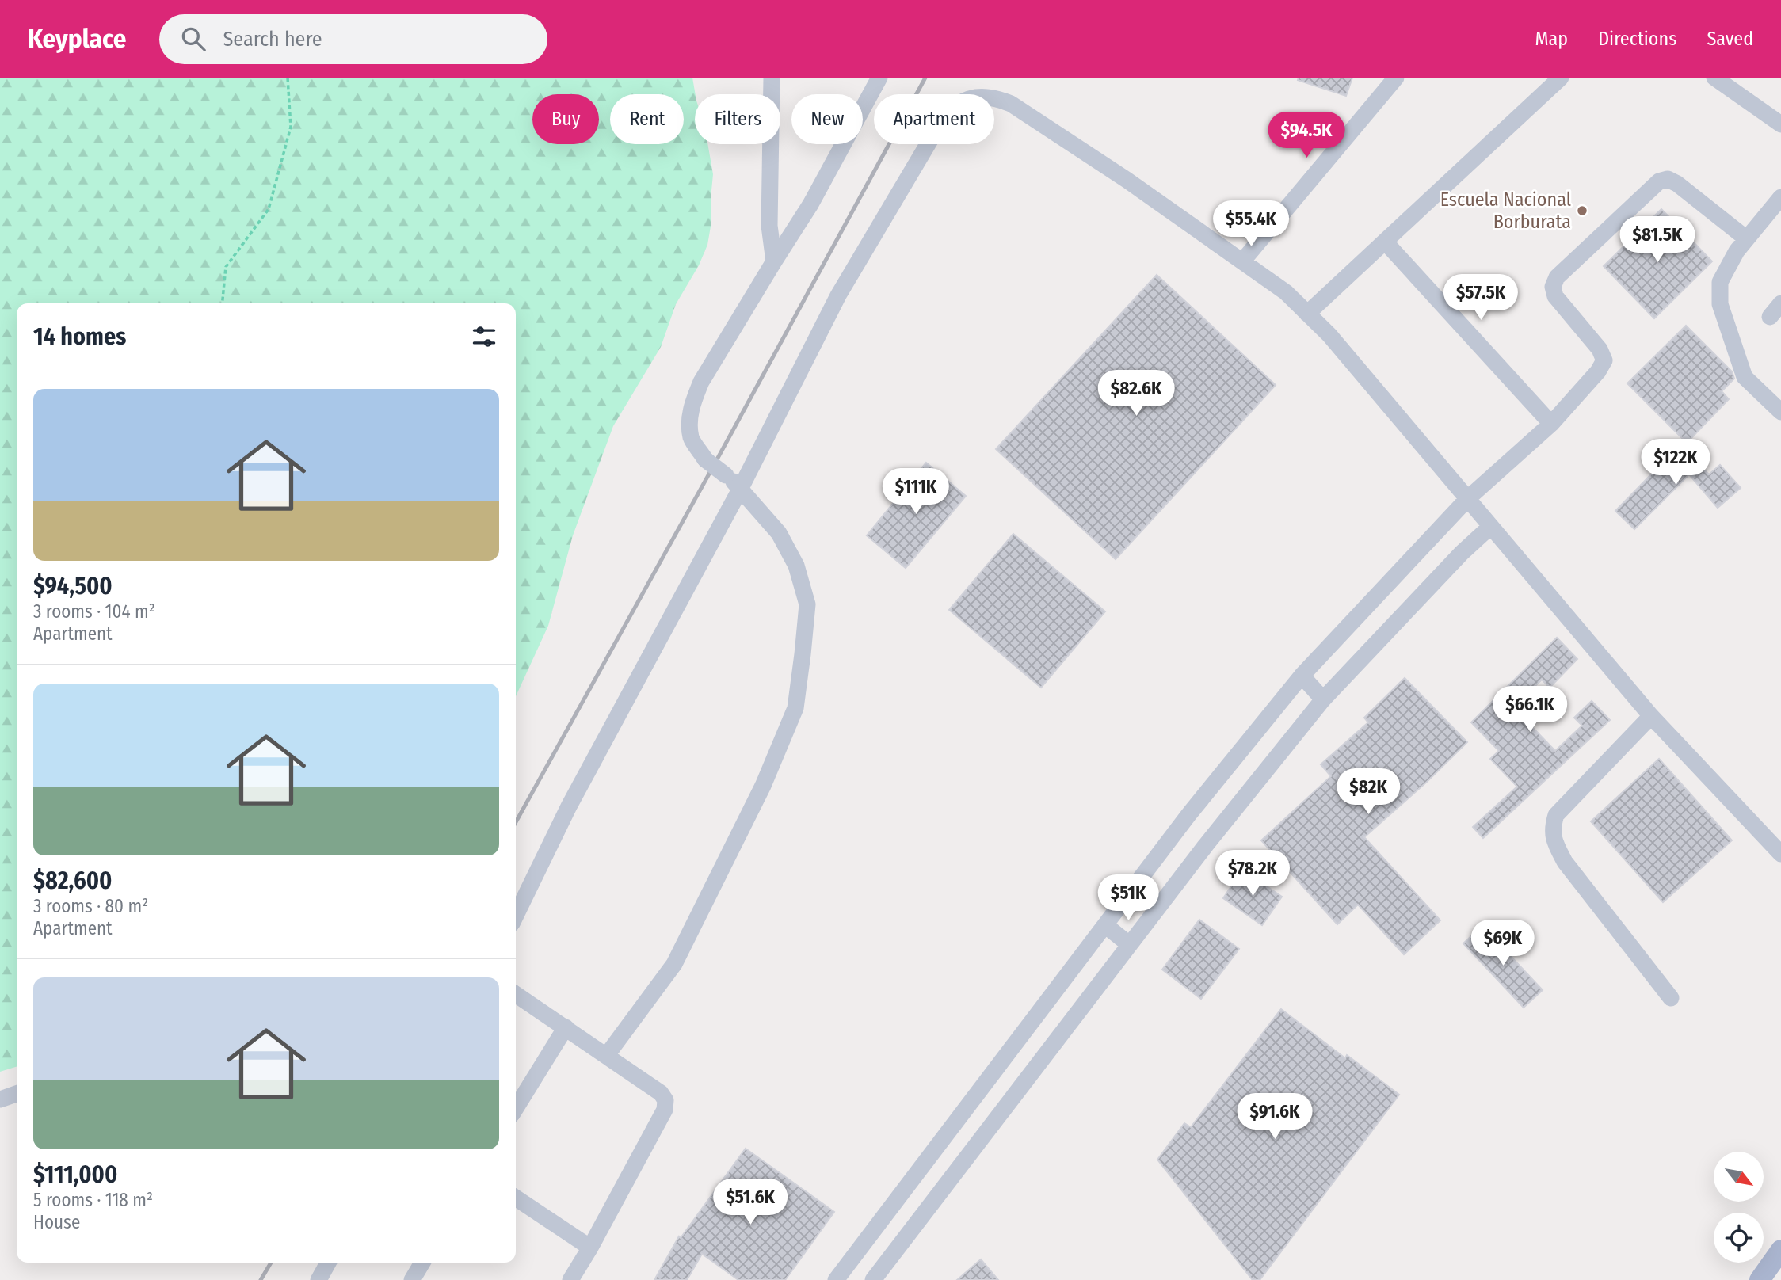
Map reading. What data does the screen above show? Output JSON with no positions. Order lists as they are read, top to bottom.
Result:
{
  "places": ["Escuela Nacional Borburata"],
  "north": "bottom right",
  "page": {
    "header": "Keyplace",
    "search": "Search here",
    "nav": ["Map", "Directions", "Saved"],
    "chip": [
      "Buy",
      "Rent",
      "Filters",
      "New",
      "Apartment"
    ],
    "price": [
      "$94.5K",
      "$55.4K",
      "$81.5K",
      "$57.5K",
      "$82.6K",
      "$122K",
      "$111K",
      "$66.1K",
      "$82K",
      "$78.2K",
      "$51K",
      "$69K",
      "$91.6K",
      "$51.6K"
    ],
    "heading": "14 homes",
    "list": [
      {
        "name": "$94,500",
        "note": "3 rooms · 104 m² · Apartment"
      },
      {
        "name": "$82,600",
        "note": "3 rooms · 80 m² · Apartment"
      },
      {
        "name": "$111,000",
        "note": "5 rooms · 118 m² · House"
      }
    ]
  }
}
